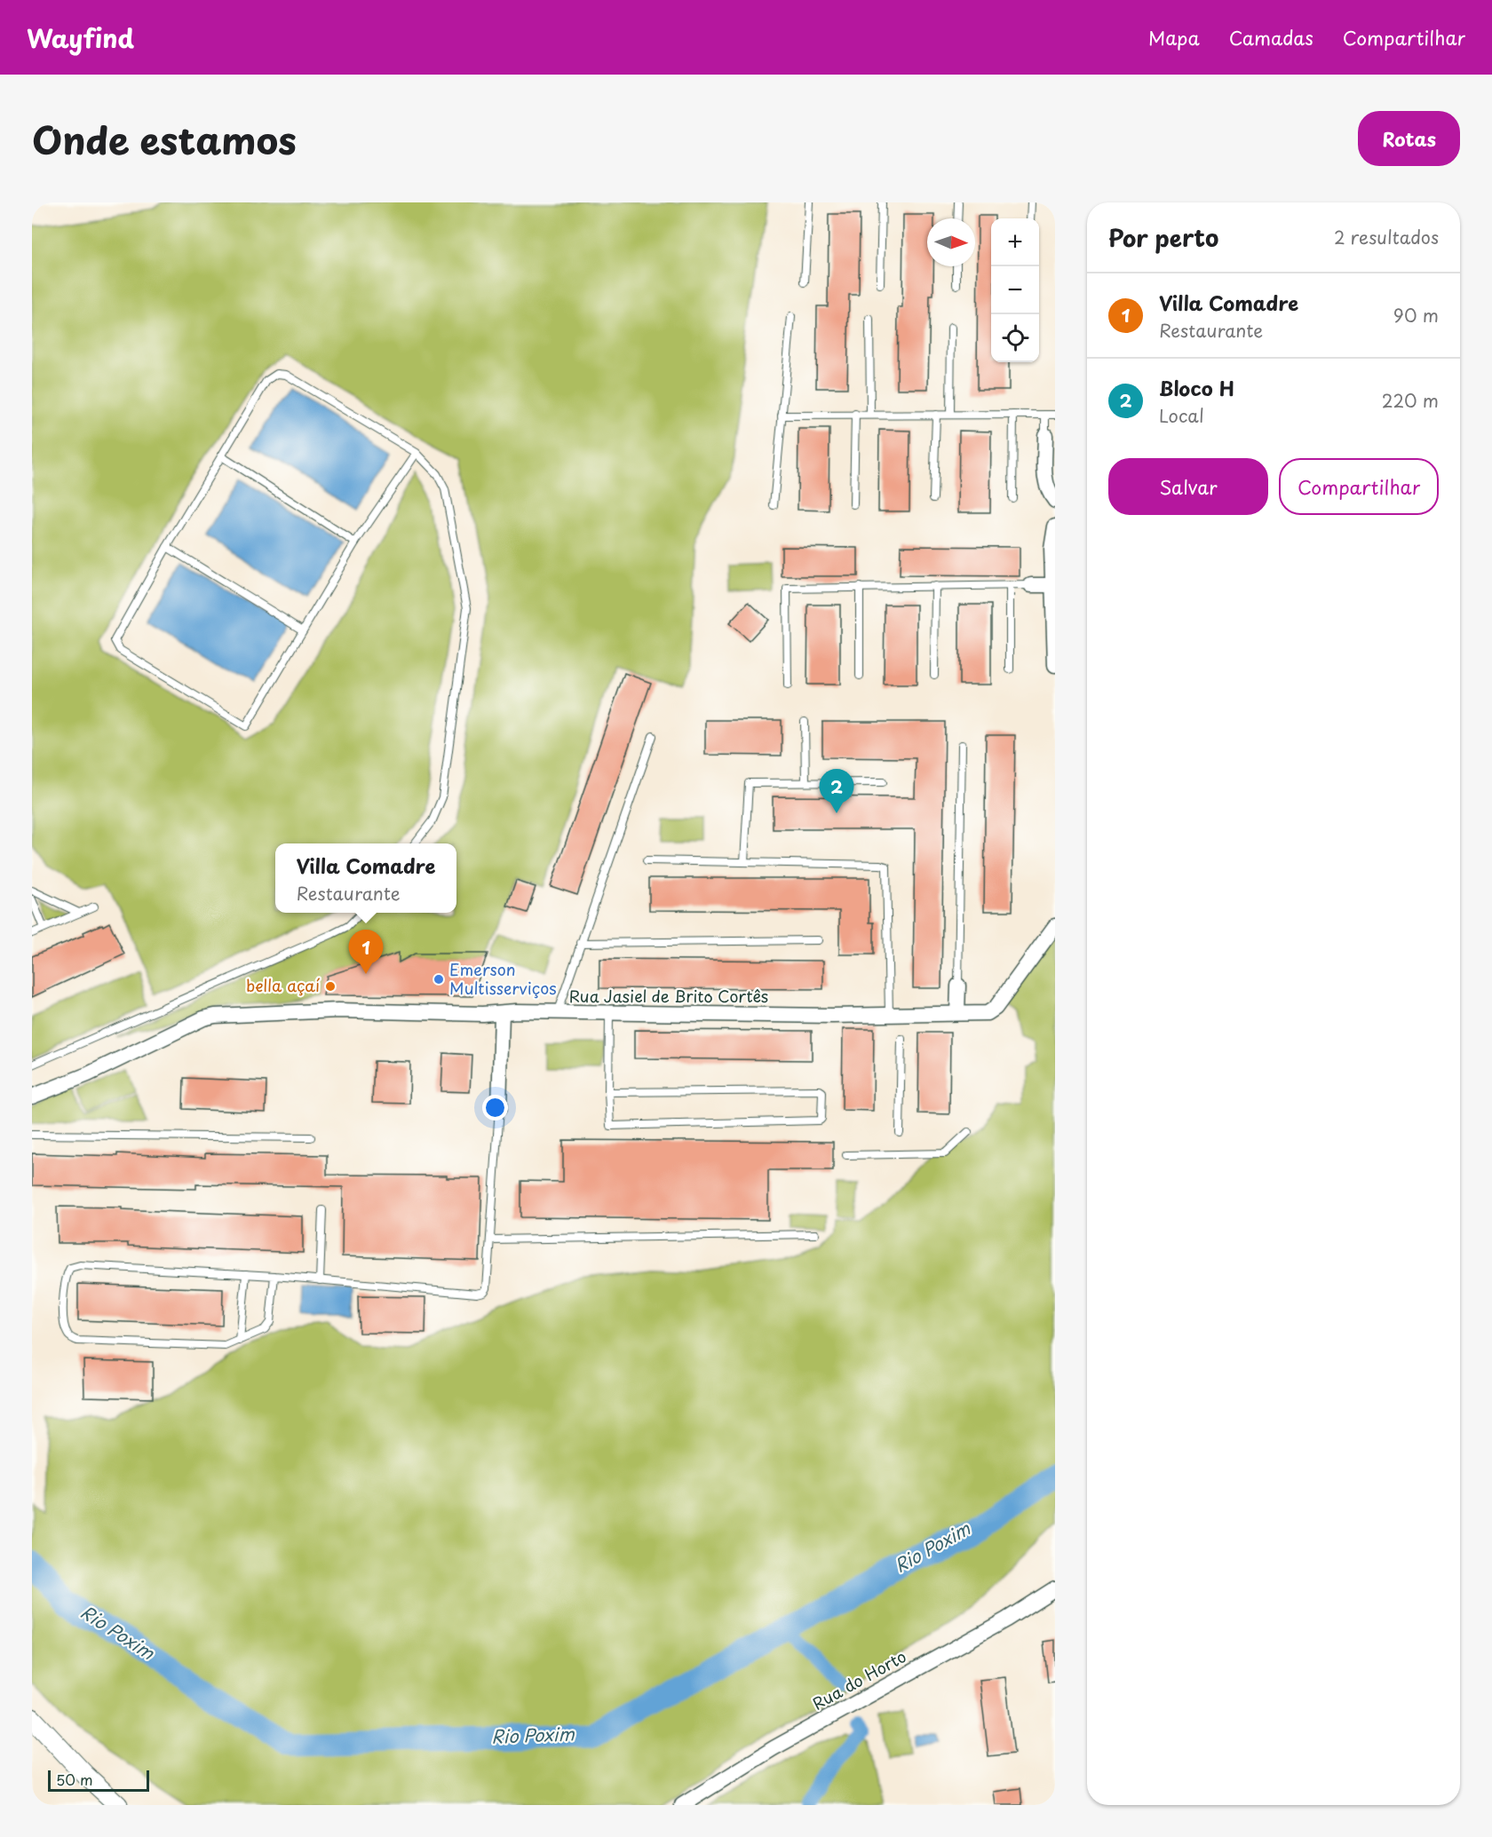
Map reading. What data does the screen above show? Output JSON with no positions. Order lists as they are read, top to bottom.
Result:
{
  "streets": {
    "street": ["Rua Jasiel de Brito Cortês", "Rua do Horto"]
  },
  "water": ["Rio Poxim"],
  "places": ["Emerson Multisserviços", "bella açaí"],
  "scale_bar": "50 m",
  "north": "right",
  "page": {
    "header": "Wayfind",
    "nav": ["Mapa", "Camadas", "Compartilhar"],
    "title": "Onde estamos",
    "buttons": [
      "Rotas",
      ["Salvar", "Compartilhar"]
    ],
    "heading": ["Por perto", "2 resultados"],
    "map_buttons": ["+", "−"],
    "list": [
      {
        "mark": "1",
        "name": "Villa Comadre",
        "note": "Restaurante",
        "value": "90 m"
      },
      {
        "mark": "2",
        "name": "Bloco H",
        "note": "Local",
        "value": "220 m"
      }
    ],
    "pins": ["2", "1"],
    "popup": ["Villa Comadre", "Restaurante"],
    "scale": "50 m"
  }
}
